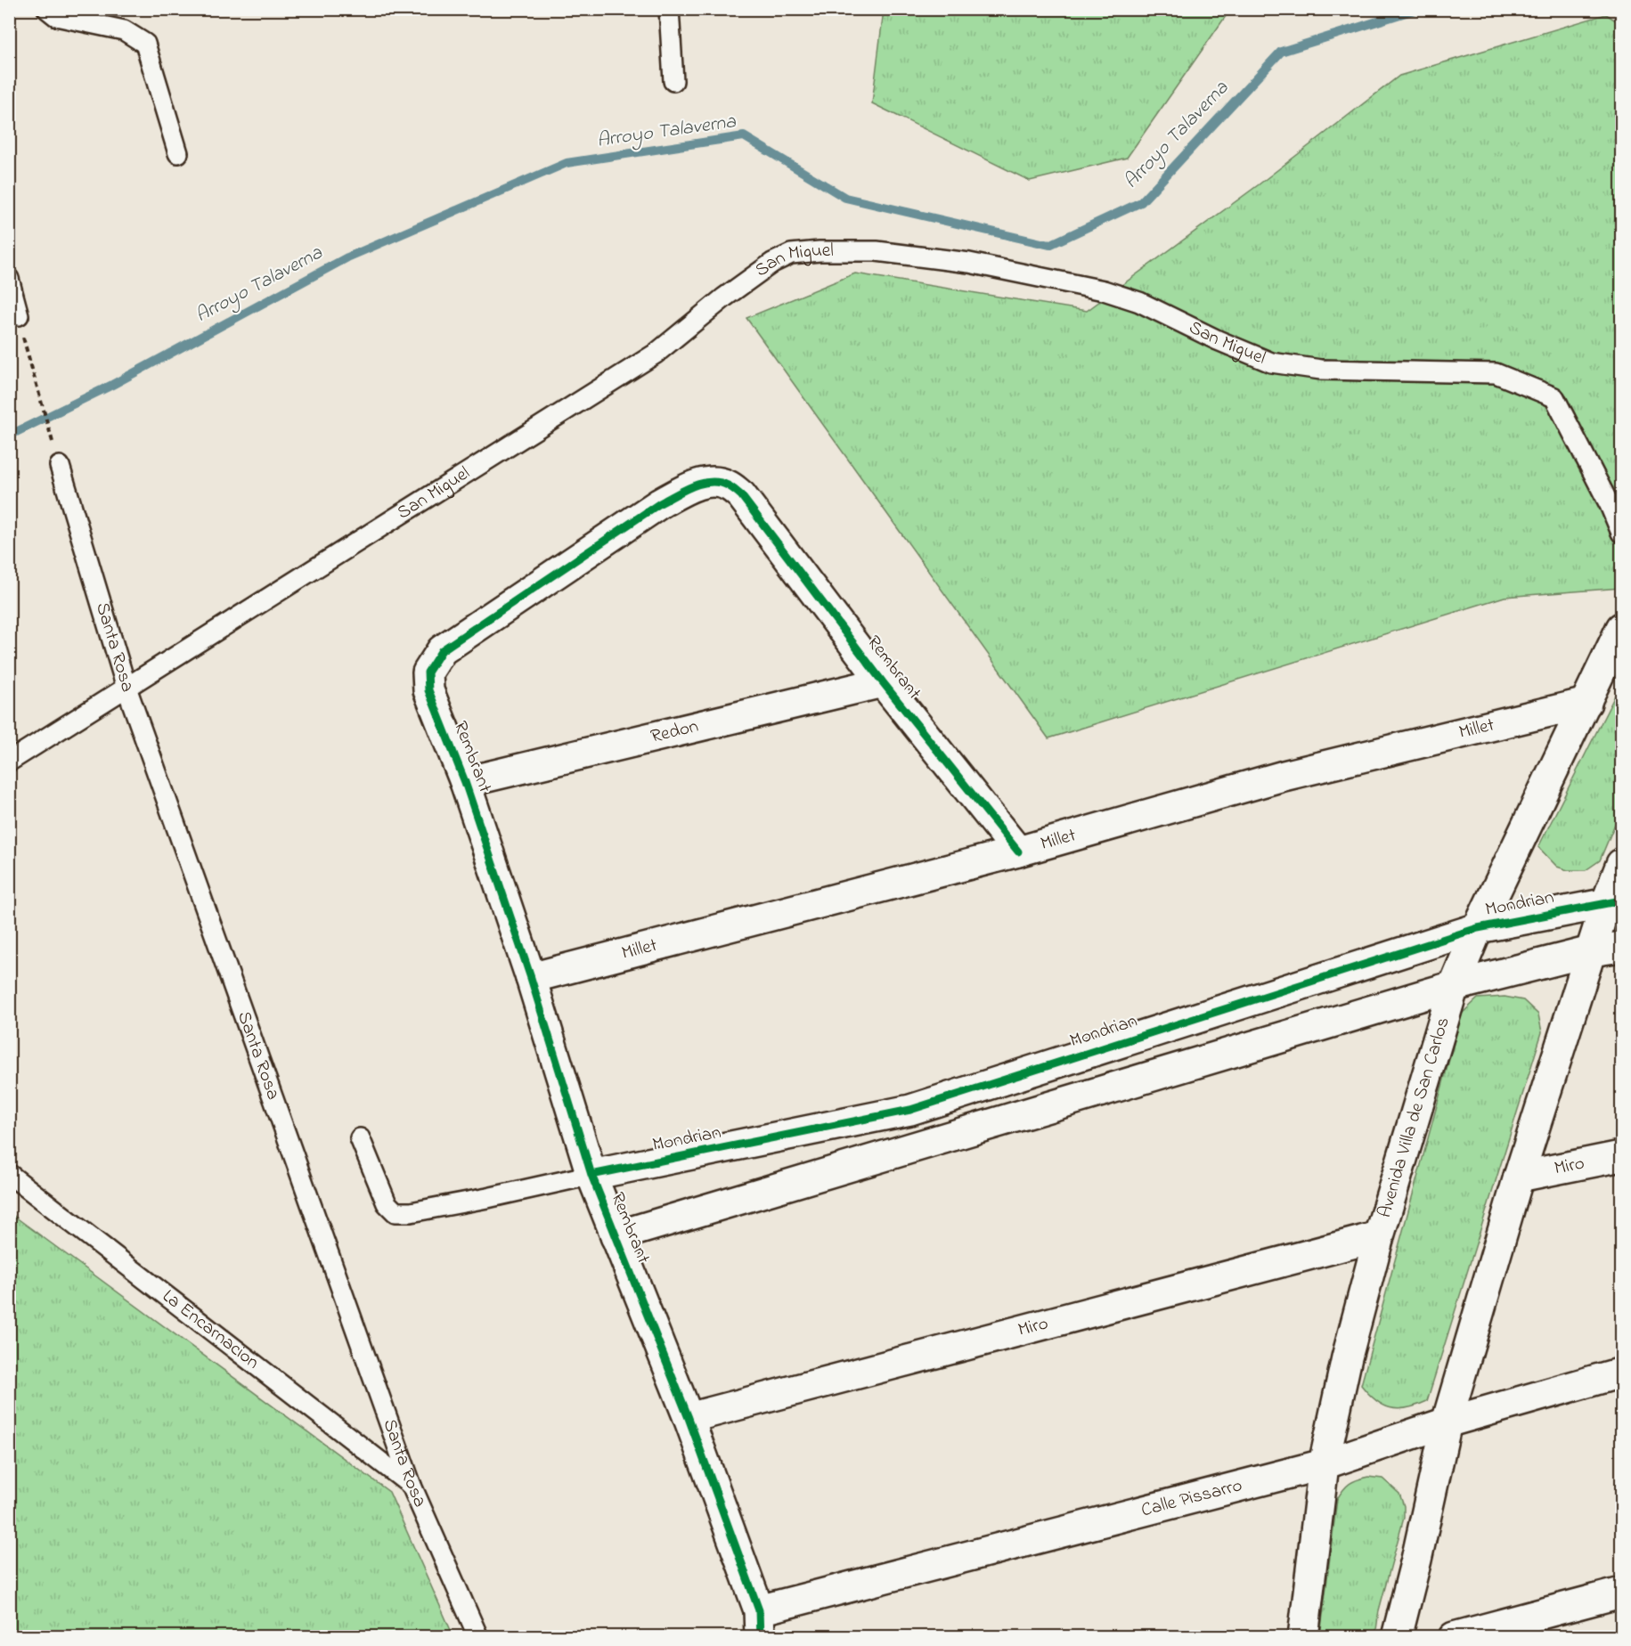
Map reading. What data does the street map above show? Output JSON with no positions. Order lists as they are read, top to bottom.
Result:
{
  "streets": {
    "street": [
      "Rembrant",
      "Millet",
      "Redon",
      "Mondrian",
      "Avenida Villa de San Carlos",
      "Miro",
      "Calle Pissarro"
    ],
    "lane": ["San Miguel", "Santa Rosa", "La Encarnacion"]
  },
  "crossings": [
    ["San Miguel", "Santa Rosa"],
    ["Santa Rosa", "La Encarnacion"],
    ["Rembrant", "Millet"],
    ["Rembrant", "Redon"],
    ["Rembrant", "Mondrian"],
    ["Rembrant", "Miro"],
    ["Rembrant", "Calle Pissarro"],
    ["Millet", "Avenida Villa de San Carlos"],
    ["Mondrian", "Avenida Villa de San Carlos"],
    ["Avenida Villa de San Carlos", "Miro"],
    ["Avenida Villa de San Carlos", "Calle Pissarro"]
  ],
  "water": ["Arroyo Talaverna"]
}
